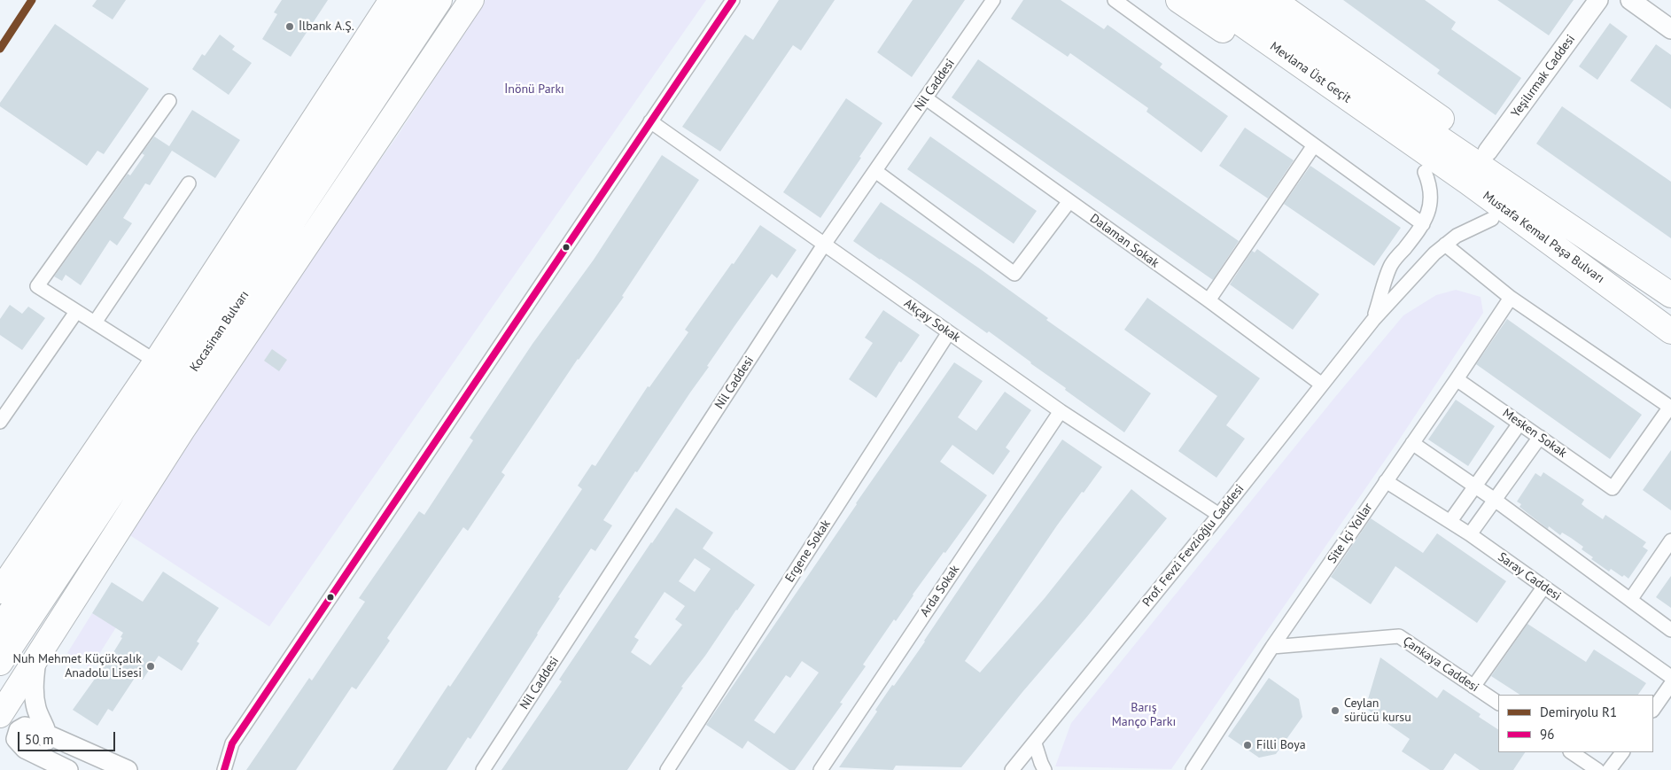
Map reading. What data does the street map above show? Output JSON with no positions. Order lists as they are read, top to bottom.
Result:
{
  "streets": {
    "highway": ["Mevlana Üst Geçit", "Mustafa Kemal Paşa Bulvarı", "Kocasinan Bulvarı"],
    "street": [
      "Yeşilırmak Caddesi",
      "Nil Caddesi",
      "Dalaman Sokak",
      "Akçay Sokak",
      "Mesken Sokak",
      "Site İçi Yollar",
      "Prof. Fevzi Fevzioğlu Caddesi",
      "Ergene Sokak",
      "Saray Caddesi",
      "Arda Sokak",
      "Çankaya Caddesi"
    ]
  },
  "crossings": [
    ["Mevlana Üst Geçit", "Mustafa Kemal Paşa Bulvarı"],
    ["Nil Caddesi", "Dalaman Sokak"],
    ["Nil Caddesi", "Akçay Sokak"],
    ["Dalaman Sokak", "Prof. Fevzi Fevzioğlu Caddesi"],
    ["Akçay Sokak", "Prof. Fevzi Fevzioğlu Caddesi"],
    ["Akçay Sokak", "Ergene Sokak"],
    ["Akçay Sokak", "Arda Sokak"],
    ["Mesken Sokak", "Site İçi Yollar"],
    ["Site İçi Yollar", "Saray Caddesi"],
    ["Site İçi Yollar", "Çankaya Caddesi"]
  ],
  "parks": ["İnönü Parkı", "Barış Manço Parkı"],
  "places": [
    "İlbank A.Ş.",
    "Nuh Mehmet Küçükçalık Anadolu Lisesi",
    "Ceylan sürücü kursu",
    "Filli Boya"
  ],
  "lines": ["rail line R1", "transit line 96"],
  "legend": ["Demiryolu R1", "96"],
  "scale_bar": "50 m"
}
